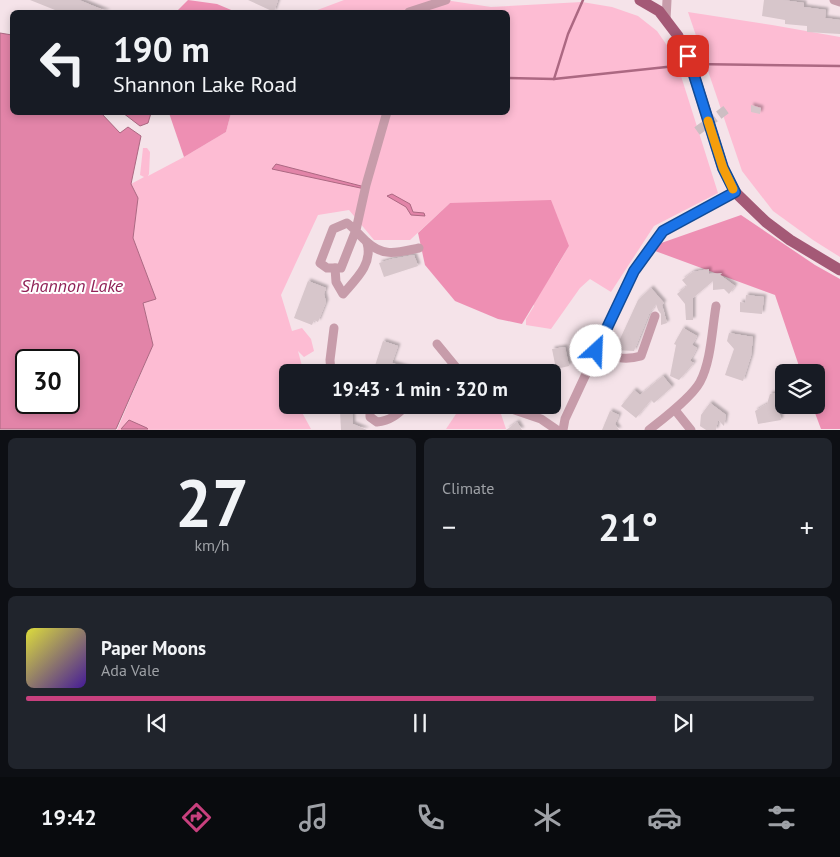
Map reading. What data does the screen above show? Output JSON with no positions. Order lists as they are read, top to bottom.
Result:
{
  "water": ["Shannon Lake"],
  "page": {
    "turn": ["190 m", "Shannon Lake Road"],
    "limit": "30",
    "trip": "19:43 · 1 min · 320 m",
    "tile": [
      ["27", "km/h"],
      "Climate"
    ],
    "heat": ["−", "21°", "+"],
    "song": ["Paper Moons", "Ada Vale"],
    "tabs": "19:42"
  }
}
